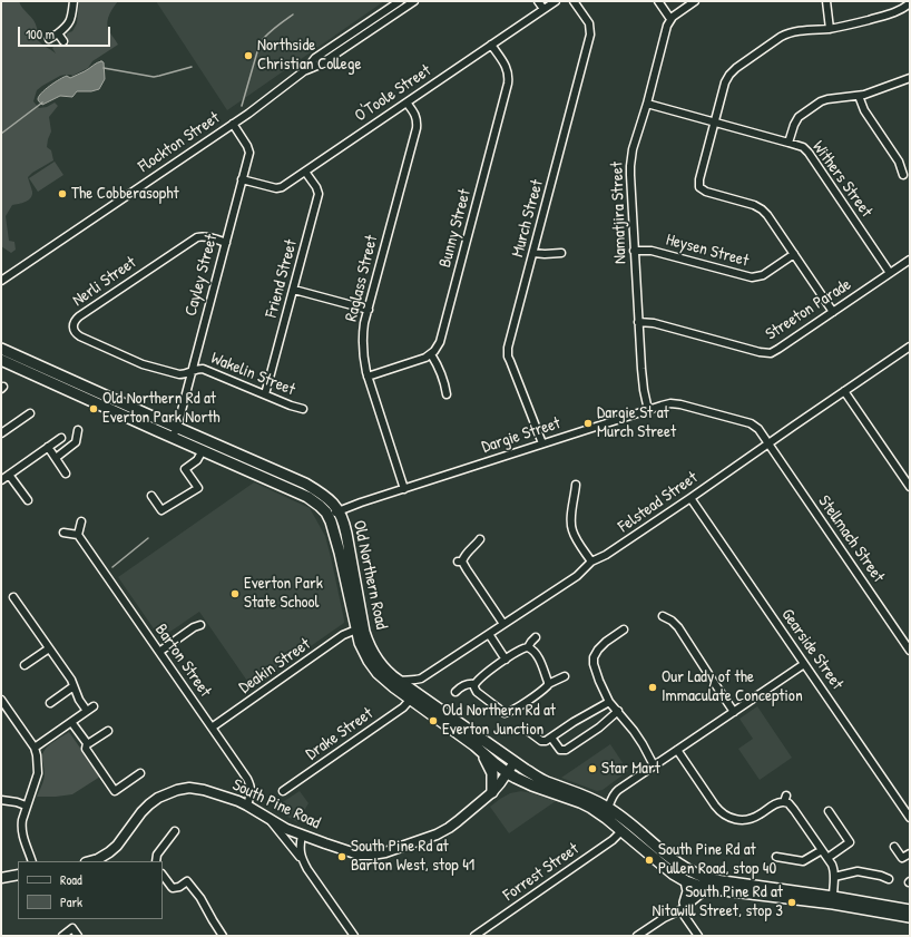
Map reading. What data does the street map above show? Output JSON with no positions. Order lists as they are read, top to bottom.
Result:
{
  "streets": {
    "highway": ["Old Northern Road"],
    "main road": ["South Pine Road"],
    "street": [
      "O'Toole Street",
      "Flockton Street",
      "Withers Street",
      "Namatjira Street",
      "Murch Street",
      "Bunny Street",
      "Heysen Street",
      "Cayley Street",
      "Friend Street",
      "Raglass Street",
      "Nerli Street",
      "Streeton Parade",
      "Wakelin Street",
      "Dargie Street",
      "Felstead Street",
      "Stellmach Street",
      "Gearside Street",
      "Barton Street",
      "Deakin Street",
      "Drake Street",
      "Forrest Street"
    ]
  },
  "crossings": [
    ["O'Toole Street", "Bunny Street"],
    ["O'Toole Street", "Cayley Street"],
    ["O'Toole Street", "Friend Street"],
    ["O'Toole Street", "Raglass Street"],
    ["Flockton Street", "Cayley Street"],
    ["Withers Street", "Namatjira Street"],
    ["Withers Street", "Streeton Parade"],
    ["Namatjira Street", "Heysen Street"],
    ["Namatjira Street", "Streeton Parade"],
    ["Namatjira Street", "Dargie Street"],
    ["Murch Street", "Dargie Street"],
    ["Cayley Street", "Nerli Street"],
    ["Cayley Street", "Wakelin Street"],
    ["Cayley Street", "Old Northern Road"],
    ["Friend Street", "Wakelin Street"],
    ["Raglass Street", "Dargie Street"],
    ["Nerli Street", "Wakelin Street"],
    ["Dargie Street", "Felstead Street"],
    ["Dargie Street", "Stellmach Street"],
    ["Dargie Street", "Old Northern Road"],
    ["Felstead Street", "Stellmach Street"],
    ["Felstead Street", "Old Northern Road"],
    ["Felstead Street", "Gearside Street"],
    ["Old Northern Road", "Deakin Street"],
    ["Old Northern Road", "Drake Street"],
    ["Old Northern Road", "South Pine Road"],
    ["Barton Street", "Deakin Street"],
    ["Barton Street", "South Pine Road"]
  ],
  "places": [
    "Northside Christian College",
    "The Cobberasopht",
    "Old Northern Rd at Everton Park North",
    "Dargie St at Murch Street",
    "Everton Park State School",
    "Our Lady of the Immaculate Conception",
    "Old Northern Rd at Everton Junction",
    "Star Mart",
    "South Pine Rd at Barton West, stop 41",
    "South Pine Rd at Pullen Road, stop 40",
    "South Pine Rd at Nitawill Street, stop 3"
  ],
  "legend": ["Road", "Park"],
  "scale_bar": "100 m"
}
